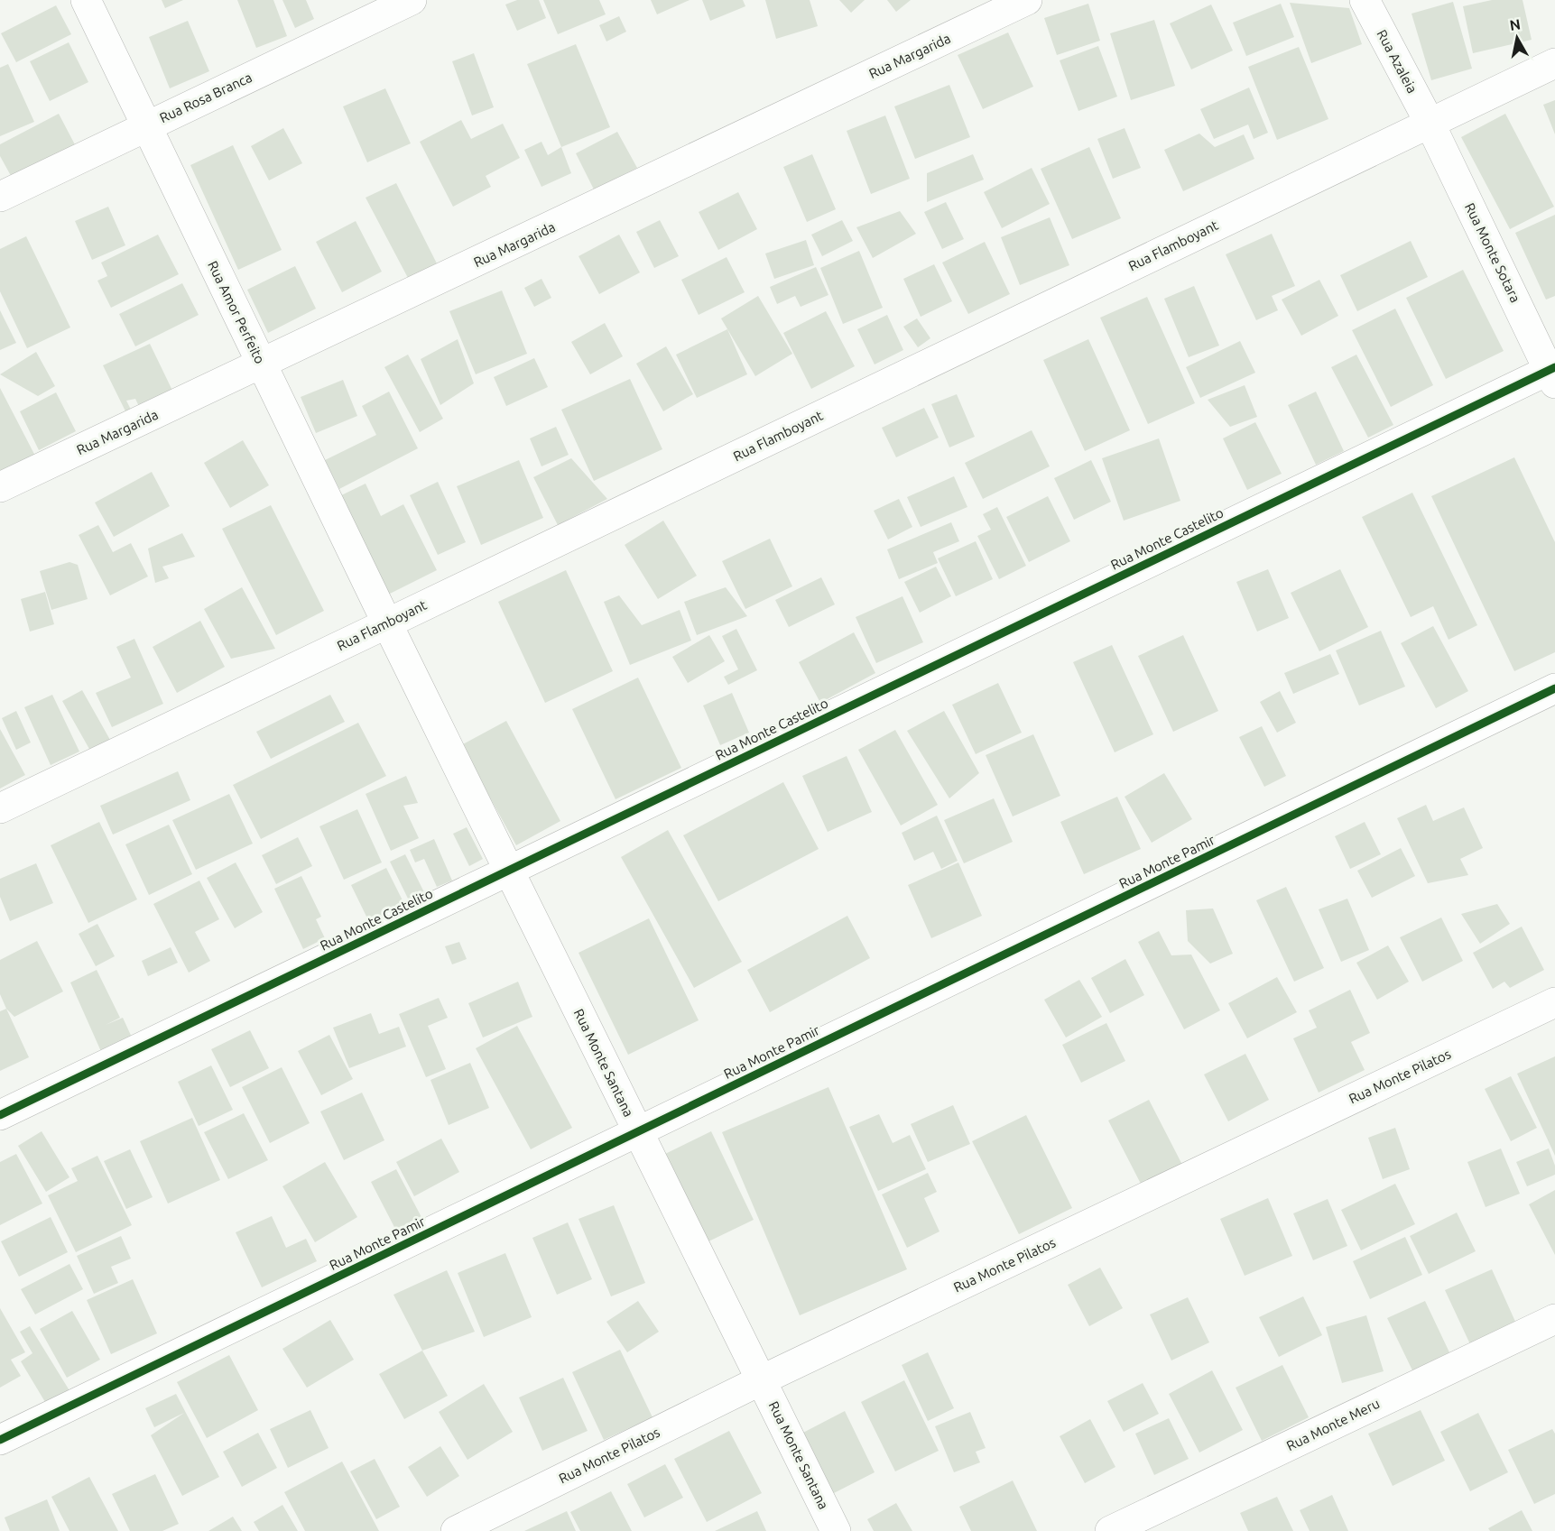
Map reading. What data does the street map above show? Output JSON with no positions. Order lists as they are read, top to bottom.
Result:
{
  "streets": {
    "street": [
      "Rua Margarida",
      "Rua Azaleia",
      "Rua Rosa Branca",
      "Rua Flamboyant",
      "Rua Monte Sotara",
      "Rua Amor Perfeito",
      "Rua Monte Castelito",
      "Rua Monte Pamir",
      "Rua Monte Santana",
      "Rua Monte Pilatos",
      "Rua Monte Meru"
    ]
  },
  "crossings": [
    ["Rua Margarida", "Rua Amor Perfeito"],
    ["Rua Azaleia", "Rua Flamboyant"],
    ["Rua Azaleia", "Rua Monte Sotara"],
    ["Rua Rosa Branca", "Rua Amor Perfeito"],
    ["Rua Flamboyant", "Rua Monte Sotara"],
    ["Rua Flamboyant", "Rua Amor Perfeito"],
    ["Rua Flamboyant", "Rua Monte Santana"],
    ["Rua Monte Sotara", "Rua Monte Castelito"],
    ["Rua Amor Perfeito", "Rua Monte Santana"],
    ["Rua Monte Castelito", "Rua Monte Santana"],
    ["Rua Monte Pamir", "Rua Monte Santana"],
    ["Rua Monte Santana", "Rua Monte Pilatos"]
  ],
  "north": "top"
}
